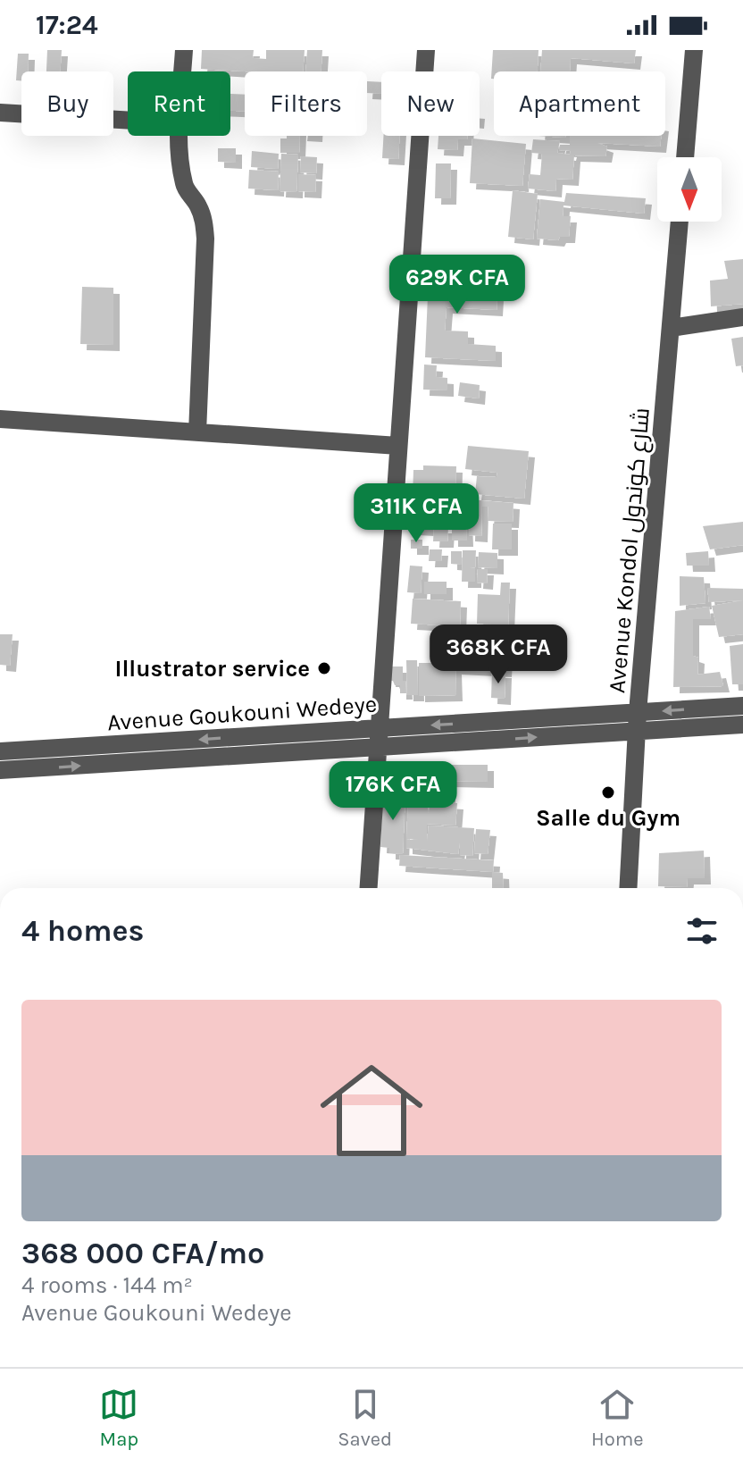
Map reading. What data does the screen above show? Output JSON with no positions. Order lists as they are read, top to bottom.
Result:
{
  "streets": {
    "street": ["Avenue Kondol شارع كوندول", "Avenue Goukouni Wedeye"]
  },
  "crossings": [
    ["Avenue Kondol شارع كوندول", "Avenue Goukouni Wedeye"]
  ],
  "places": ["Illustrator service", "Salle du Gym"],
  "north": "bottom",
  "page": {
    "status": "17:24",
    "chip": [
      "Buy",
      "Rent",
      "Filters",
      "New",
      "Apartment"
    ],
    "price": [
      "629K CFA",
      "311K CFA",
      "368K CFA",
      "176K CFA"
    ],
    "heading": "4 homes",
    "list": [
      {
        "name": "368 000 CFA/mo",
        "note": "4 rooms · 144 m² · Avenue Goukouni Wedeye"
      }
    ],
    "tabs": ["Map", "Saved", "Home"]
  }
}
